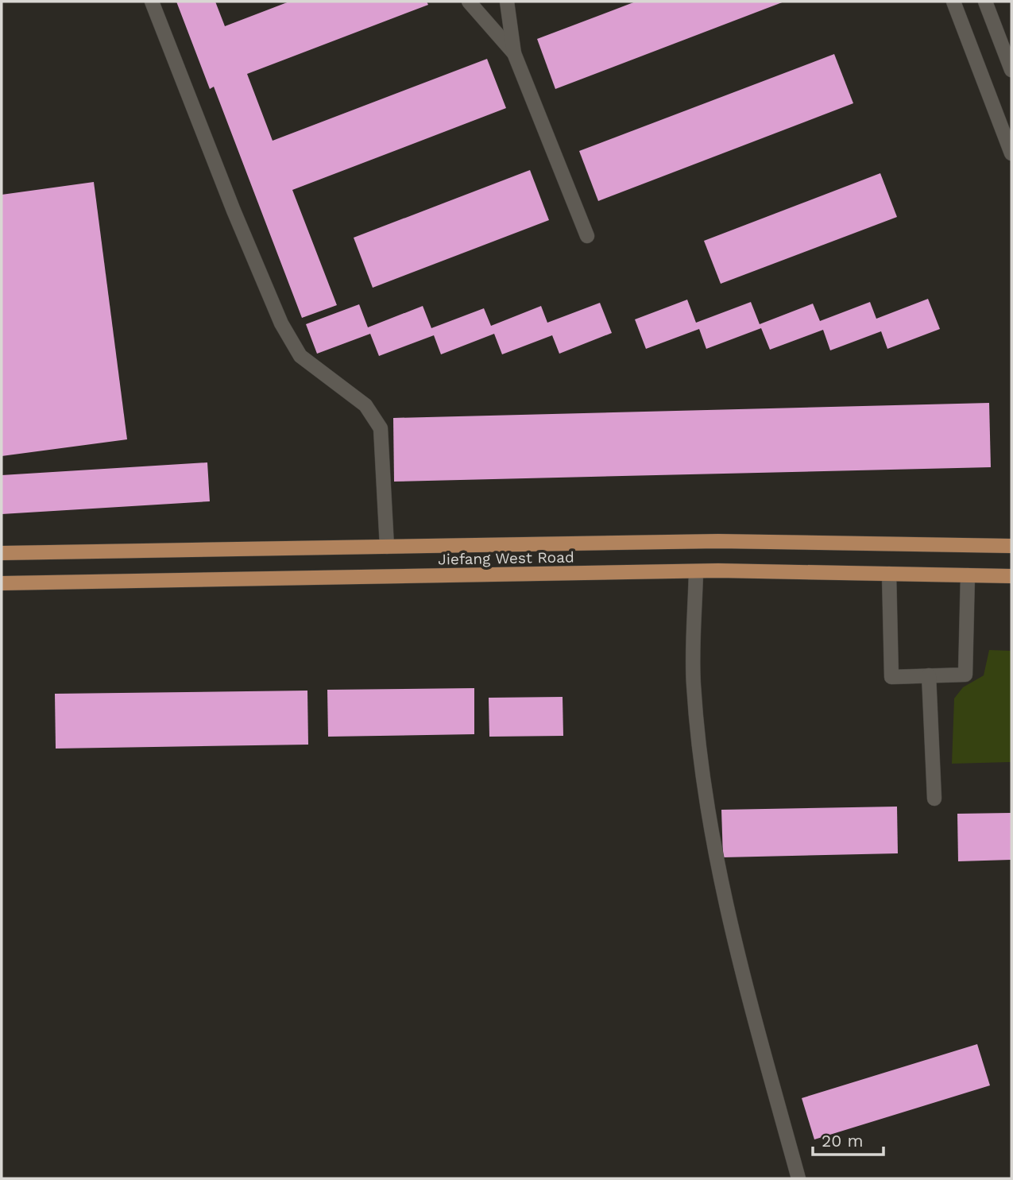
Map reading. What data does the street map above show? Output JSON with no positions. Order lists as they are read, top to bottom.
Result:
{
  "streets": {
    "main road": ["Jiefang West Road"]
  },
  "scale_bar": "20 m"
}
